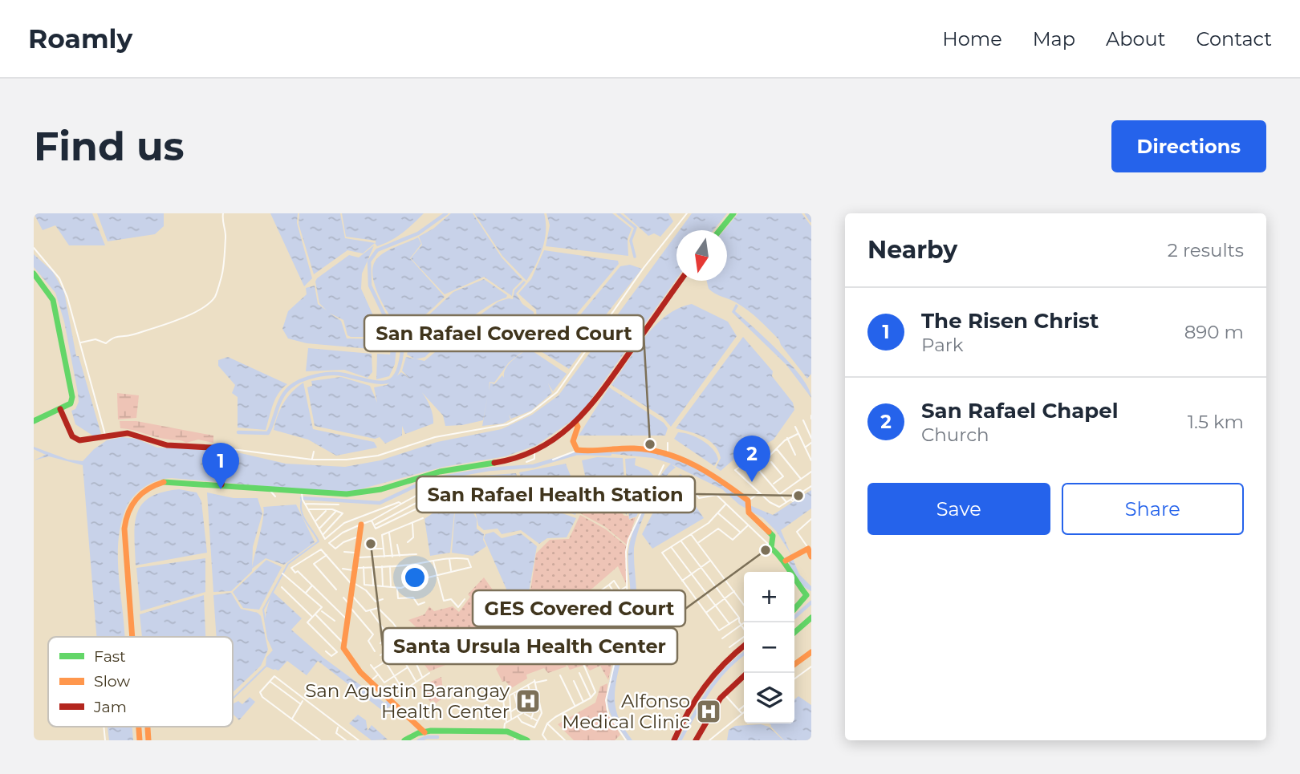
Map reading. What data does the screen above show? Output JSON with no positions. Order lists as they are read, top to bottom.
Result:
{
  "places": {
    "other": [
      "San Rafael Covered Court",
      "San Rafael Health Station",
      "Santa Ursula Health Center",
      "GES Covered Court"
    ],
    "hospital": ["San Agustin Barangay Health Center", "Alfonso Medical Clinic"]
  },
  "legend": ["Fast", "Slow", "Jam"],
  "north": "bottom",
  "page": {
    "header": "Roamly",
    "nav": [
      "Home",
      "Map",
      "About",
      "Contact"
    ],
    "buttons": [
      "Directions",
      ["Save", "Share"]
    ],
    "title": "Find us",
    "heading": ["Nearby", "2 results"],
    "list": [
      {
        "mark": "1",
        "name": "The Risen Christ",
        "note": "Park",
        "value": "890 m"
      },
      {
        "mark": "2",
        "name": "San Rafael Chapel",
        "note": "Church",
        "value": "1.5 km"
      }
    ],
    "pins": ["2", "1"],
    "map_buttons": ["+", "−"]
  }
}
